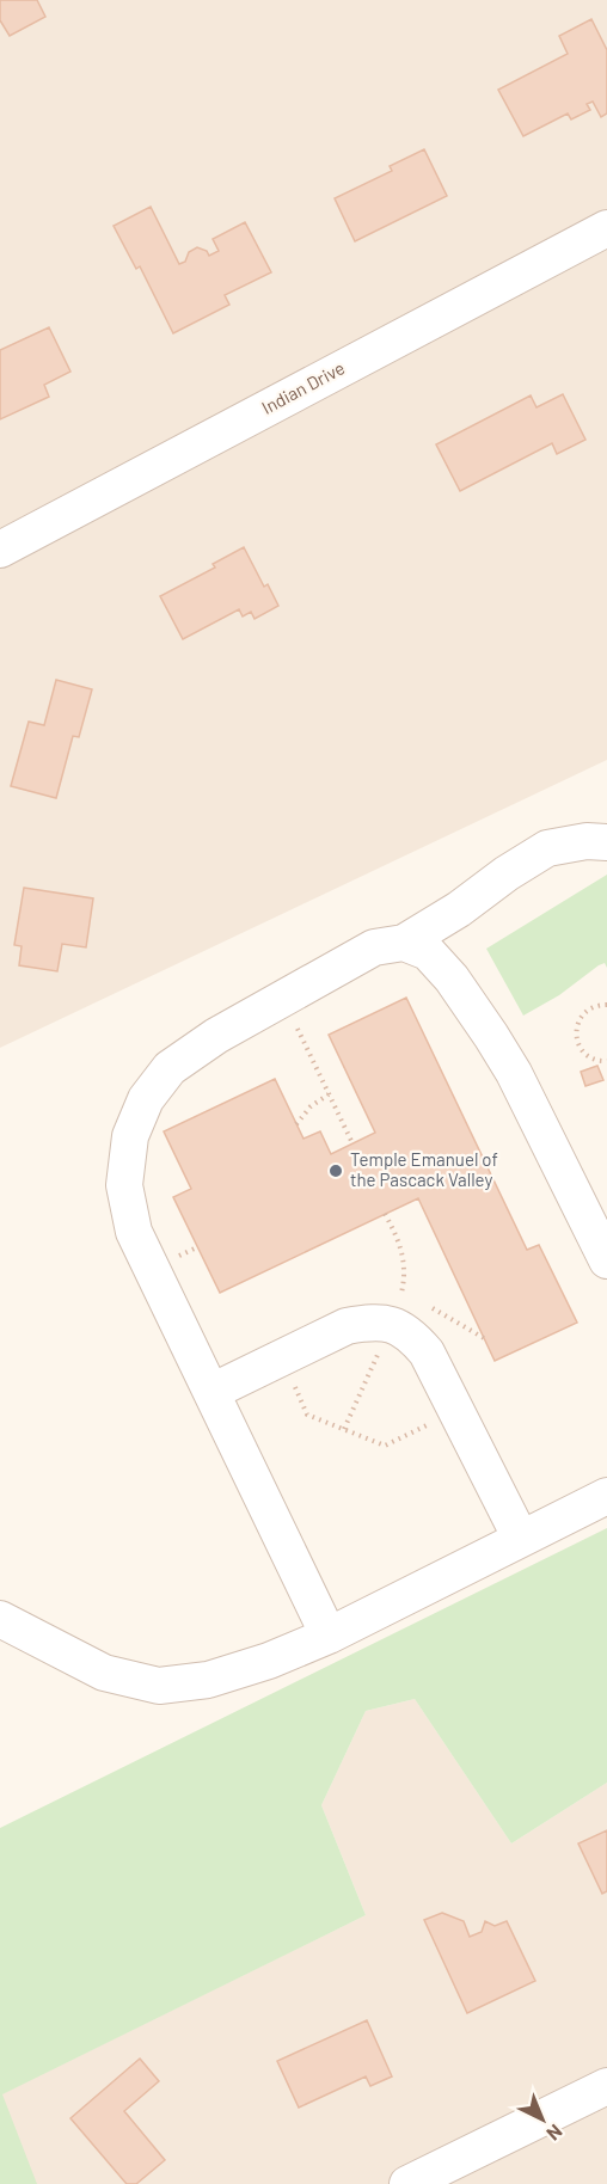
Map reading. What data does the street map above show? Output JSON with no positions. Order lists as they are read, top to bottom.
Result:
{
  "streets": {
    "street": ["Indian Drive"]
  },
  "places": ["Temple Emanuel of the Pascack Valley"],
  "north": "bottom right"
}
